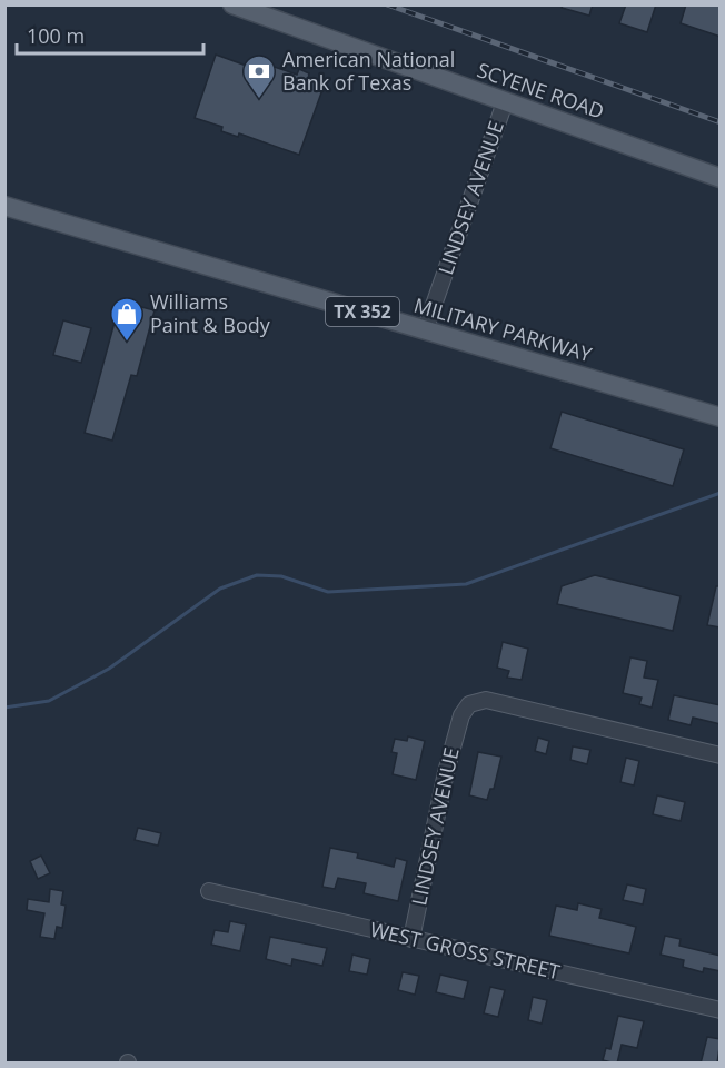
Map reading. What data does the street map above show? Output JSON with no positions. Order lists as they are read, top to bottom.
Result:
{
  "streets": {
    "main road": ["SCYENE ROAD", "TX 352", "MILITARY PARKWAY"],
    "street": ["LINDSEY AVENUE", "WEST GROSS STREET"]
  },
  "crossings": [
    ["SCYENE ROAD", "LINDSEY AVENUE"],
    ["LINDSEY AVENUE", "MILITARY PARKWAY"],
    ["LINDSEY AVENUE", "WEST GROSS STREET"]
  ],
  "places": {
    "bank": ["American National Bank of Texas"],
    "shop": ["Williams Paint & Body"]
  },
  "scale_bar": "100 m"
}
